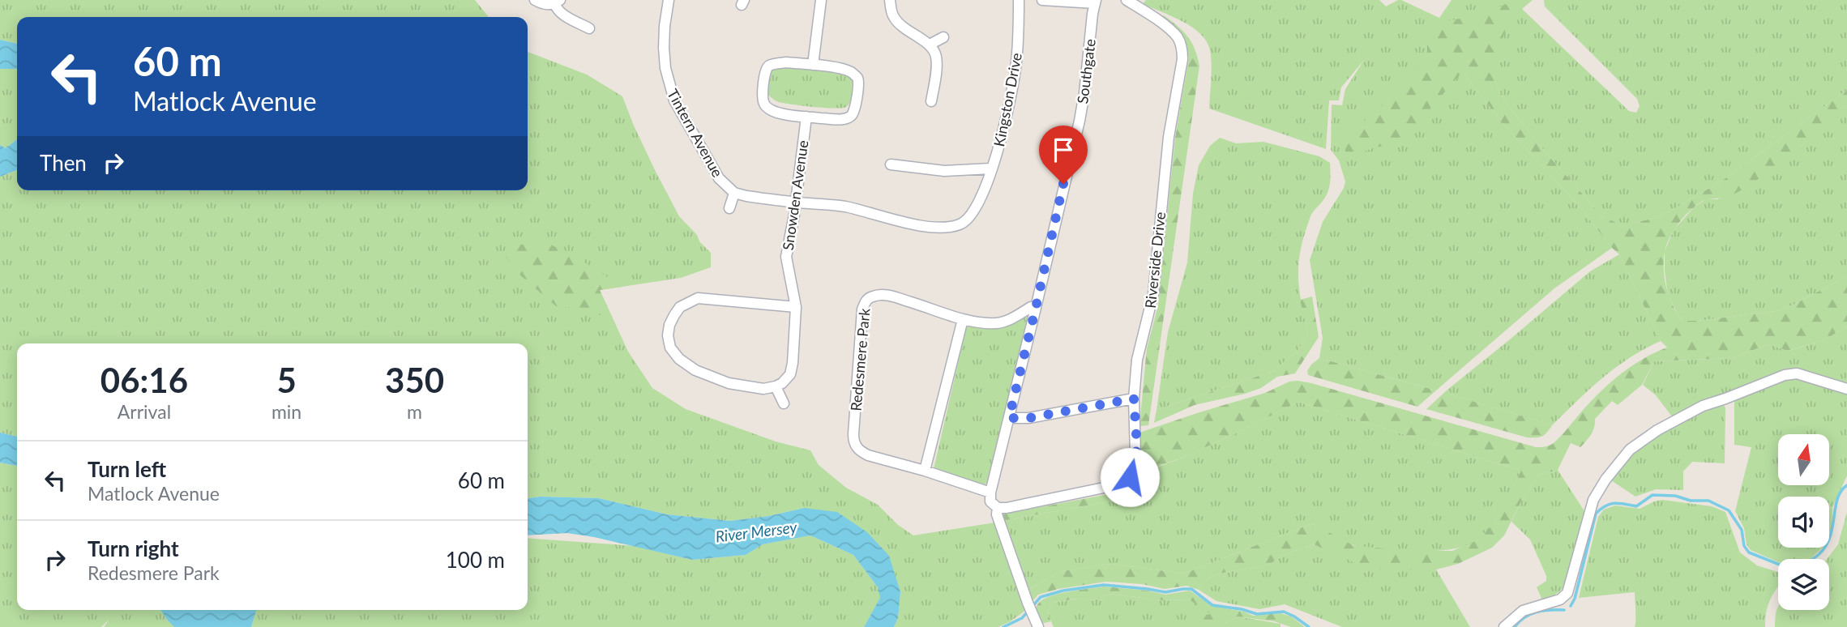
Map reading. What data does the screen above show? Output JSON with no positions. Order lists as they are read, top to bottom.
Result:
{
  "streets": {
    "street": [
      "Southgate",
      "Kingston Drive",
      "Tintern Avenue",
      "Snowden Avenue",
      "Riverside Drive",
      "Redesmere Park"
    ]
  },
  "crossings": [
    ["Southgate", "Redesmere Park"],
    ["Kingston Drive", "Snowden Avenue"]
  ],
  "water": ["River Mersey"],
  "north": "top",
  "page": {
    "turn": ["60 m", "Matlock Avenue"],
    "then": "Then",
    "eta": [
      "06:16",
      "Arrival",
      "5",
      "min",
      "350",
      "m"
    ],
    "list": [
      {
        "name": "Turn left",
        "note": "Matlock Avenue",
        "value": "60 m"
      },
      {
        "name": "Turn right",
        "note": "Redesmere Park",
        "value": "100 m"
      }
    ]
  }
}
